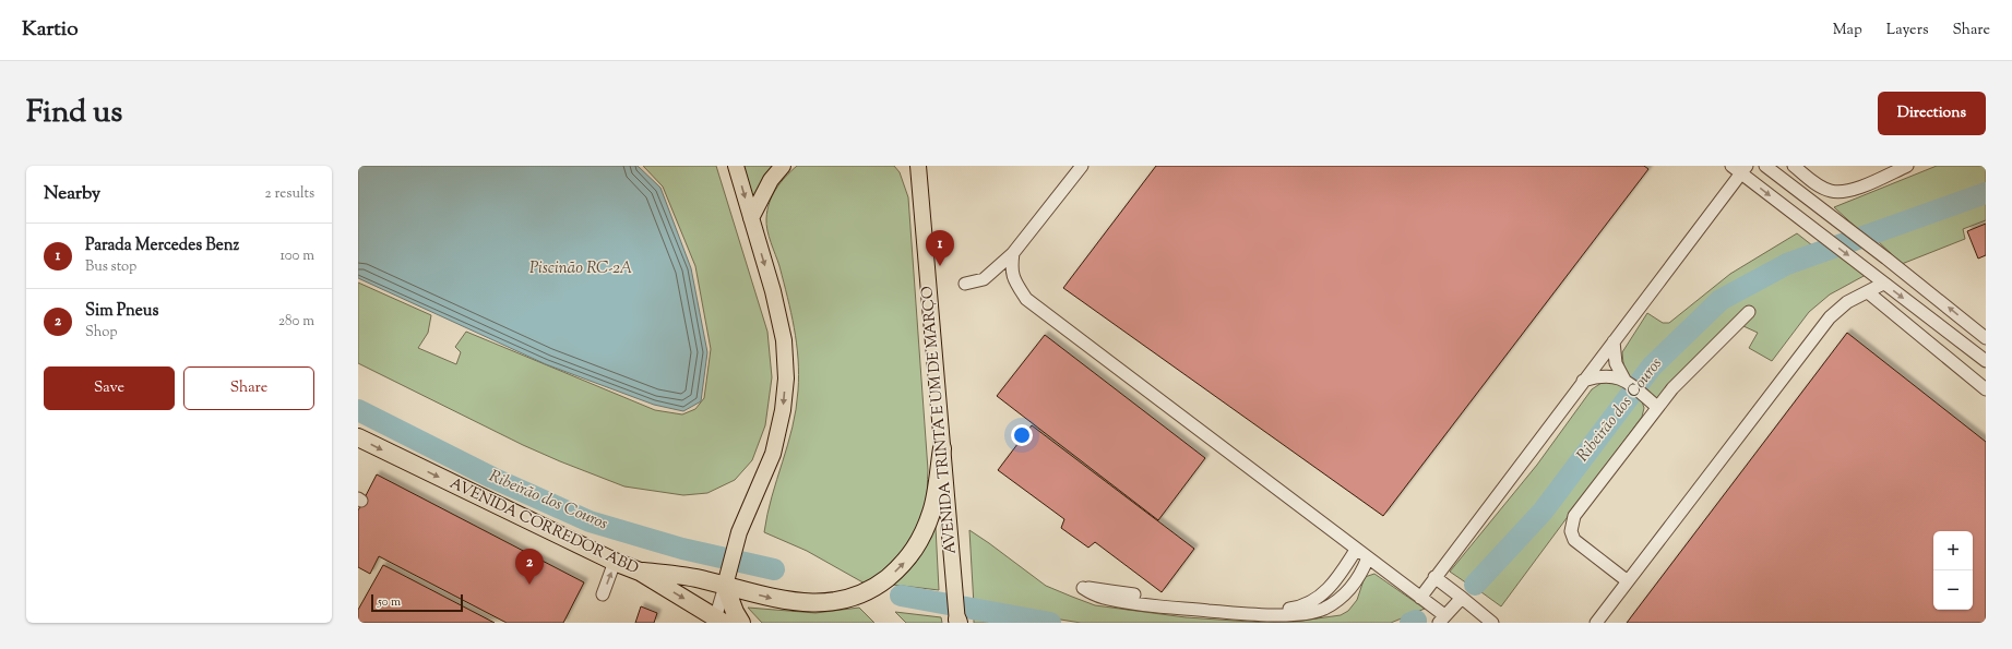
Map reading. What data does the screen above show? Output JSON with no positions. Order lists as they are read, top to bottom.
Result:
{
  "streets": {
    "highway": ["AVENIDA CORREDOR ABD"],
    "main road": ["AVENIDA TRINTA E UM DE MARÇO"]
  },
  "one_way": ["AVENIDA CORREDOR ABD"],
  "water": ["Piscinão RC-2A", "Ribeirão dos Couros"],
  "scale_bar": "50 m",
  "page": {
    "header": "Kartio",
    "nav": ["Map", "Layers", "Share"],
    "title": "Find us",
    "buttons": [
      "Directions",
      ["Save", "Share"]
    ],
    "heading": ["Nearby", "2 results"],
    "list": [
      {
        "mark": "1",
        "name": "Parada Mercedes Benz",
        "note": "Bus stop",
        "value": "100 m"
      },
      {
        "mark": "2",
        "name": "Sim Pneus",
        "note": "Shop",
        "value": "280 m"
      }
    ],
    "pins": ["1", "2"],
    "map_buttons": ["+", "−"],
    "scale": "50 m"
  }
}
